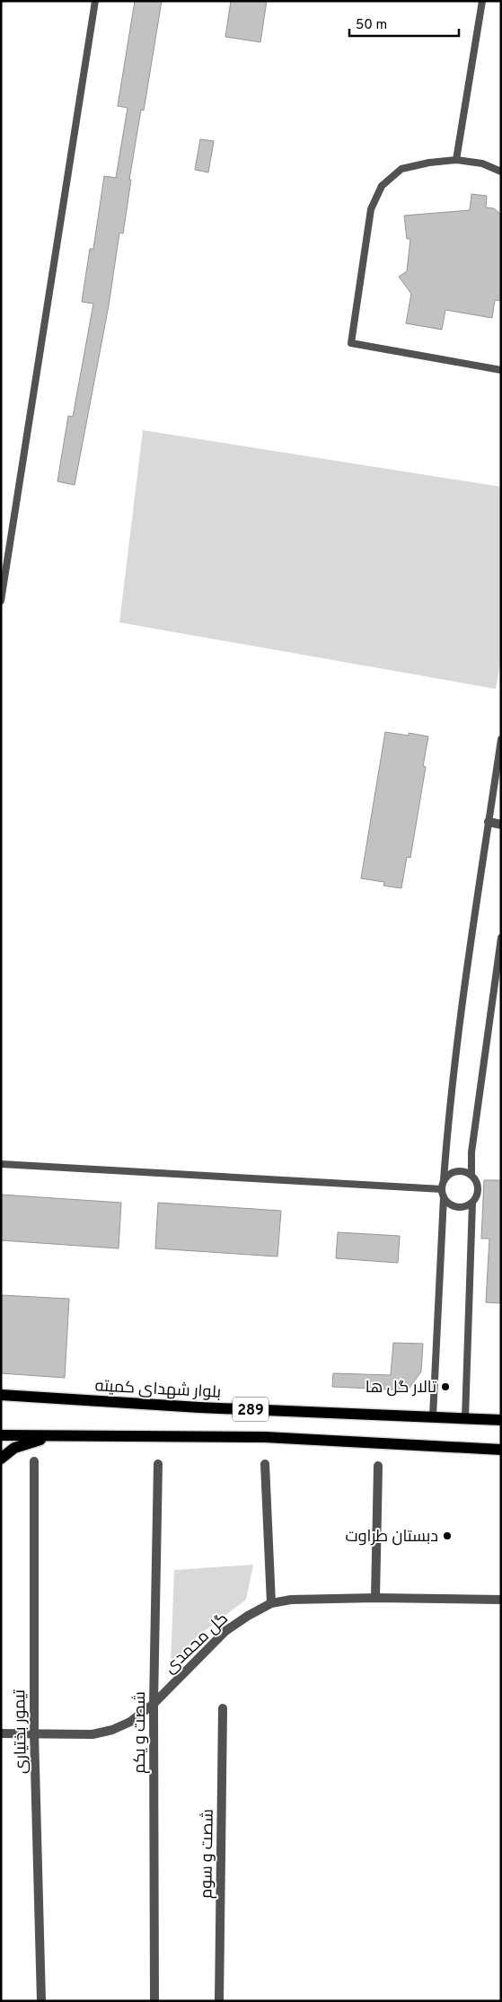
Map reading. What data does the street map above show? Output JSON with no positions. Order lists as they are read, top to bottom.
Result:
{
  "streets": {
    "main road": ["بلوار شهدای کمیته", "289"],
    "street": [
      "گل محمدی",
      "تیمور بختیاری",
      "شصت و یکم",
      "شصت و سوم"
    ]
  },
  "crossings": [
    ["گل محمدی", "تیمور بختیاری"],
    ["گل محمدی", "شصت و یکم"]
  ],
  "places": ["تالار گل ها", "دبستان طراوت"],
  "scale_bar": "50 m"
}
